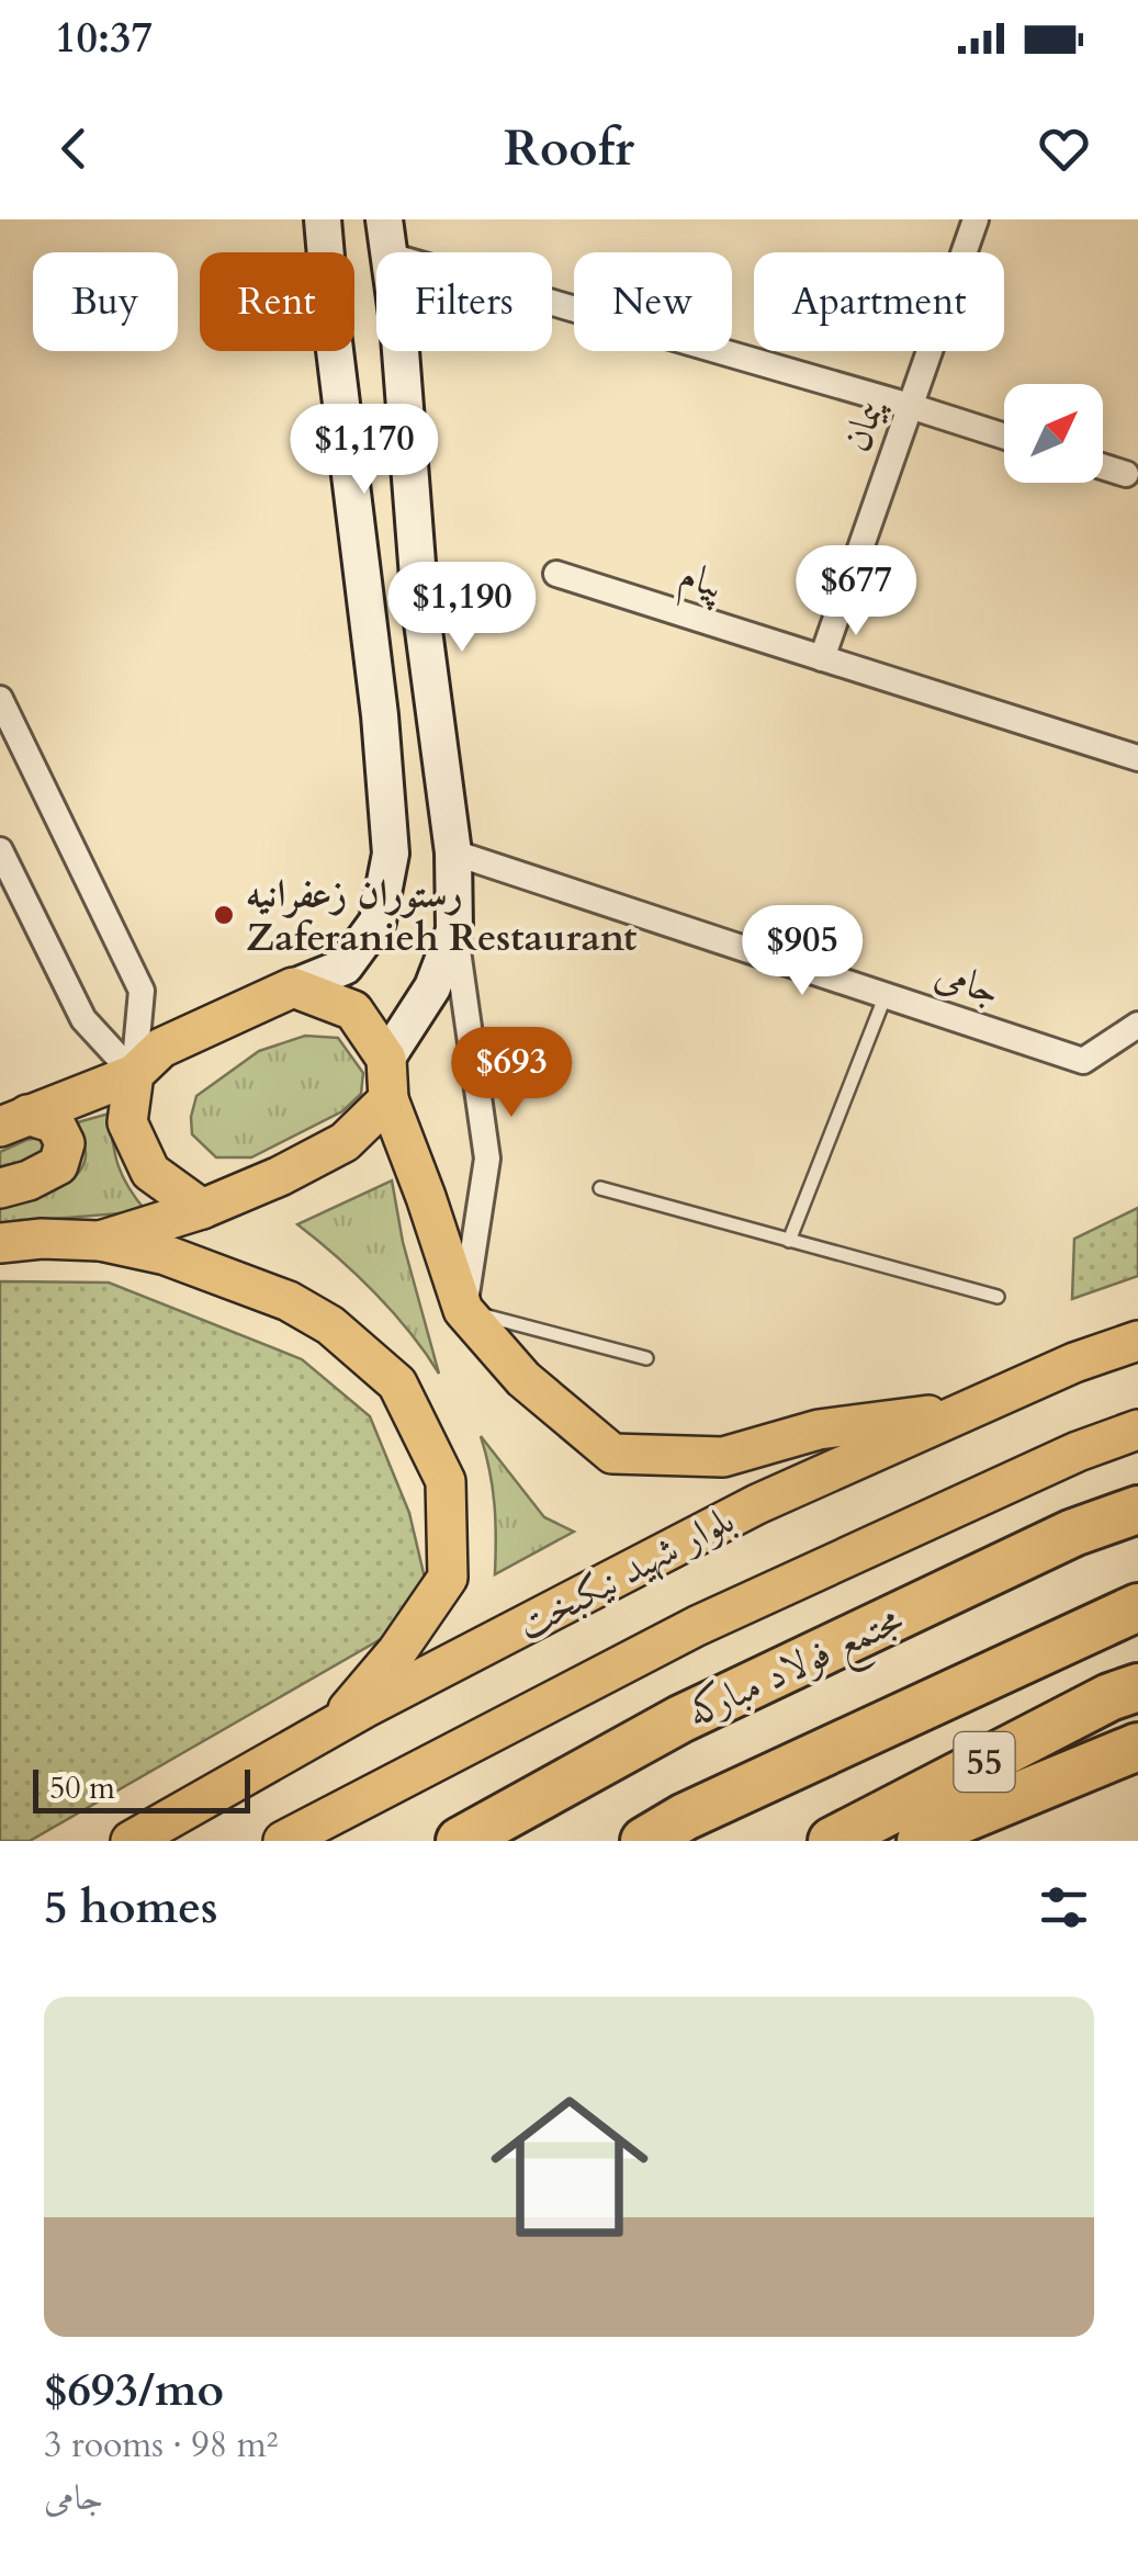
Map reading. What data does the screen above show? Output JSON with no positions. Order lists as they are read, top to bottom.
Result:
{
  "streets": {
    "highway": ["مجتمع فولاد مبارکه", "55"],
    "main road": ["بلوار شهید نیکبخت"],
    "street": ["پیمان", "پیام", "جامی"]
  },
  "crossings": [
    ["پیمان", "پیام"]
  ],
  "places": ["رستوران زعفرانیه Zaferanieh Restaurant"],
  "scale_bar": "50 m",
  "north": "top right",
  "page": {
    "status": "10:37",
    "header": "Roofr",
    "chip": [
      "Buy",
      "Rent",
      "Filters",
      "New",
      "Apartment"
    ],
    "price": [
      "$1,170",
      "$677",
      "$1,190",
      "$905",
      "$693"
    ],
    "scale": "50 m",
    "heading": "5 homes",
    "list": [
      {
        "name": "$693/mo",
        "note": "3 rooms · 98 m² · جامی"
      }
    ]
  }
}
